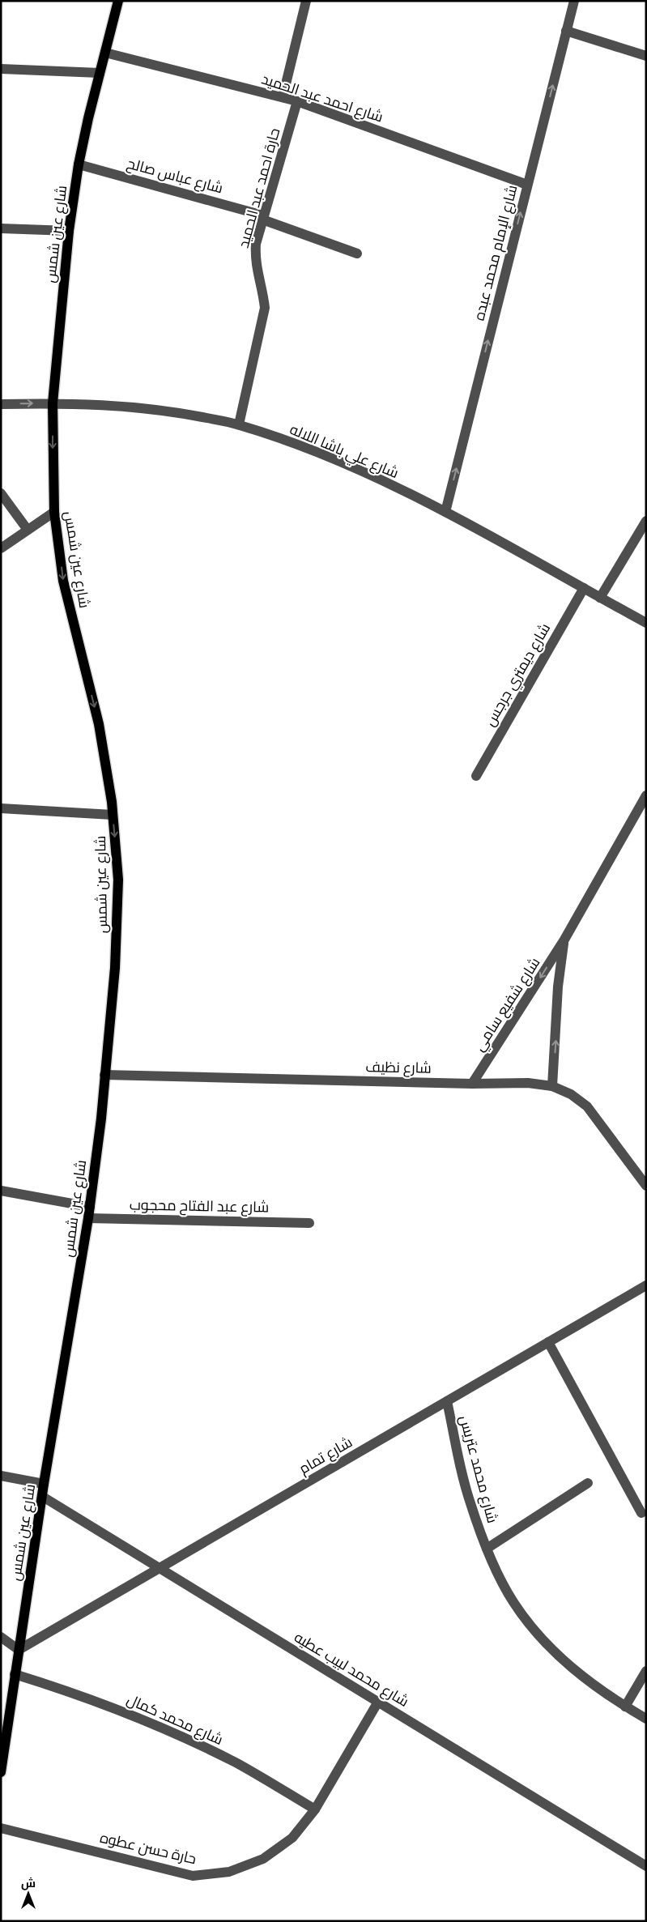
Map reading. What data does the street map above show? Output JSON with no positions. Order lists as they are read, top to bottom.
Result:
{
  "streets": {
    "main road": ["شارع عين شمس"],
    "street": [
      "شارع احمد عبد الحميد",
      "شارع عباس صالح",
      "حارة احمد عبد الحميد",
      "شارع الإمام محمد عبده",
      "شارع علي باشا اللاله",
      "شارع ديمتري جرجس",
      "شارع شفيع سامي",
      "شارع نظيف",
      "شارع عبد الفتاح محجوب",
      "شارع تمام",
      "شارع محمد عتريس",
      "شارع محمد لبيب عطيه",
      "شارع محمد كمال",
      "حارة حسن عطوه"
    ]
  },
  "crossings": [
    ["شارع احمد عبد الحميد", "حارة احمد عبد الحميد"],
    ["شارع احمد عبد الحميد", "شارع عين شمس"],
    ["شارع احمد عبد الحميد", "شارع الإمام محمد عبده"],
    ["شارع عباس صالح", "حارة احمد عبد الحميد"],
    ["شارع عباس صالح", "شارع عين شمس"],
    ["حارة احمد عبد الحميد", "شارع علي باشا اللاله"],
    ["شارع عين شمس", "شارع علي باشا اللاله"],
    ["شارع عين شمس", "شارع نظيف"],
    ["شارع عين شمس", "شارع عبد الفتاح محجوب"],
    ["شارع عين شمس", "شارع تمام"],
    ["شارع عين شمس", "شارع محمد لبيب عطيه"],
    ["شارع عين شمس", "شارع محمد كمال"],
    ["شارع الإمام محمد عبده", "شارع علي باشا اللاله"],
    ["شارع علي باشا اللاله", "شارع ديمتري جرجس"],
    ["شارع شفيع سامي", "شارع نظيف"],
    ["شارع تمام", "شارع محمد عتريس"],
    ["شارع تمام", "شارع محمد لبيب عطيه"],
    ["شارع محمد لبيب عطيه", "حارة حسن عطوه"],
    ["شارع محمد كمال", "حارة حسن عطوه"]
  ],
  "one_way": ["شارع عين شمس", "شارع الإمام محمد عبده"],
  "north": "top"
}
